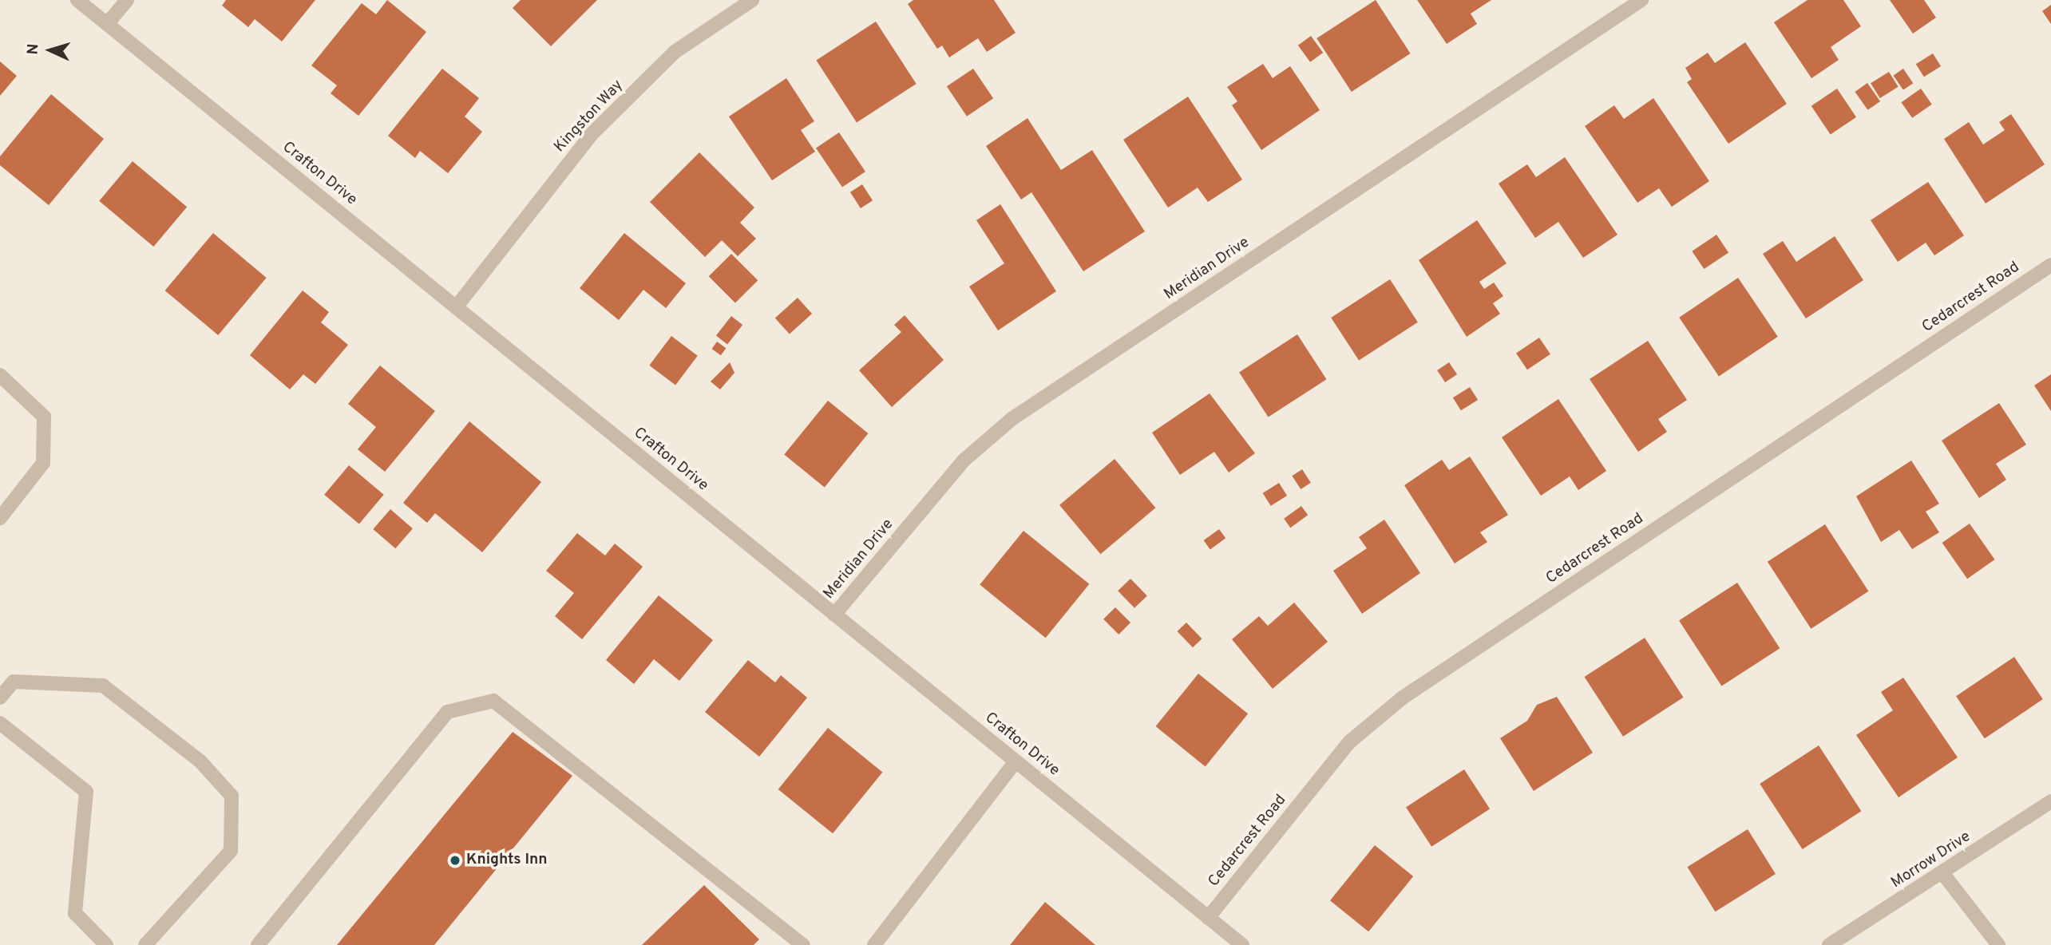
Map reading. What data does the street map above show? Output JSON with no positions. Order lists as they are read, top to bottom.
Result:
{
  "streets": {
    "street": [
      "Kingston Way",
      "Crafton Drive",
      "Meridian Drive",
      "Cedarcrest Road",
      "Morrow Drive"
    ]
  },
  "crossings": [
    ["Kingston Way", "Crafton Drive"],
    ["Crafton Drive", "Meridian Drive"],
    ["Crafton Drive", "Cedarcrest Road"]
  ],
  "places": ["Knights Inn"],
  "north": "left"
}
